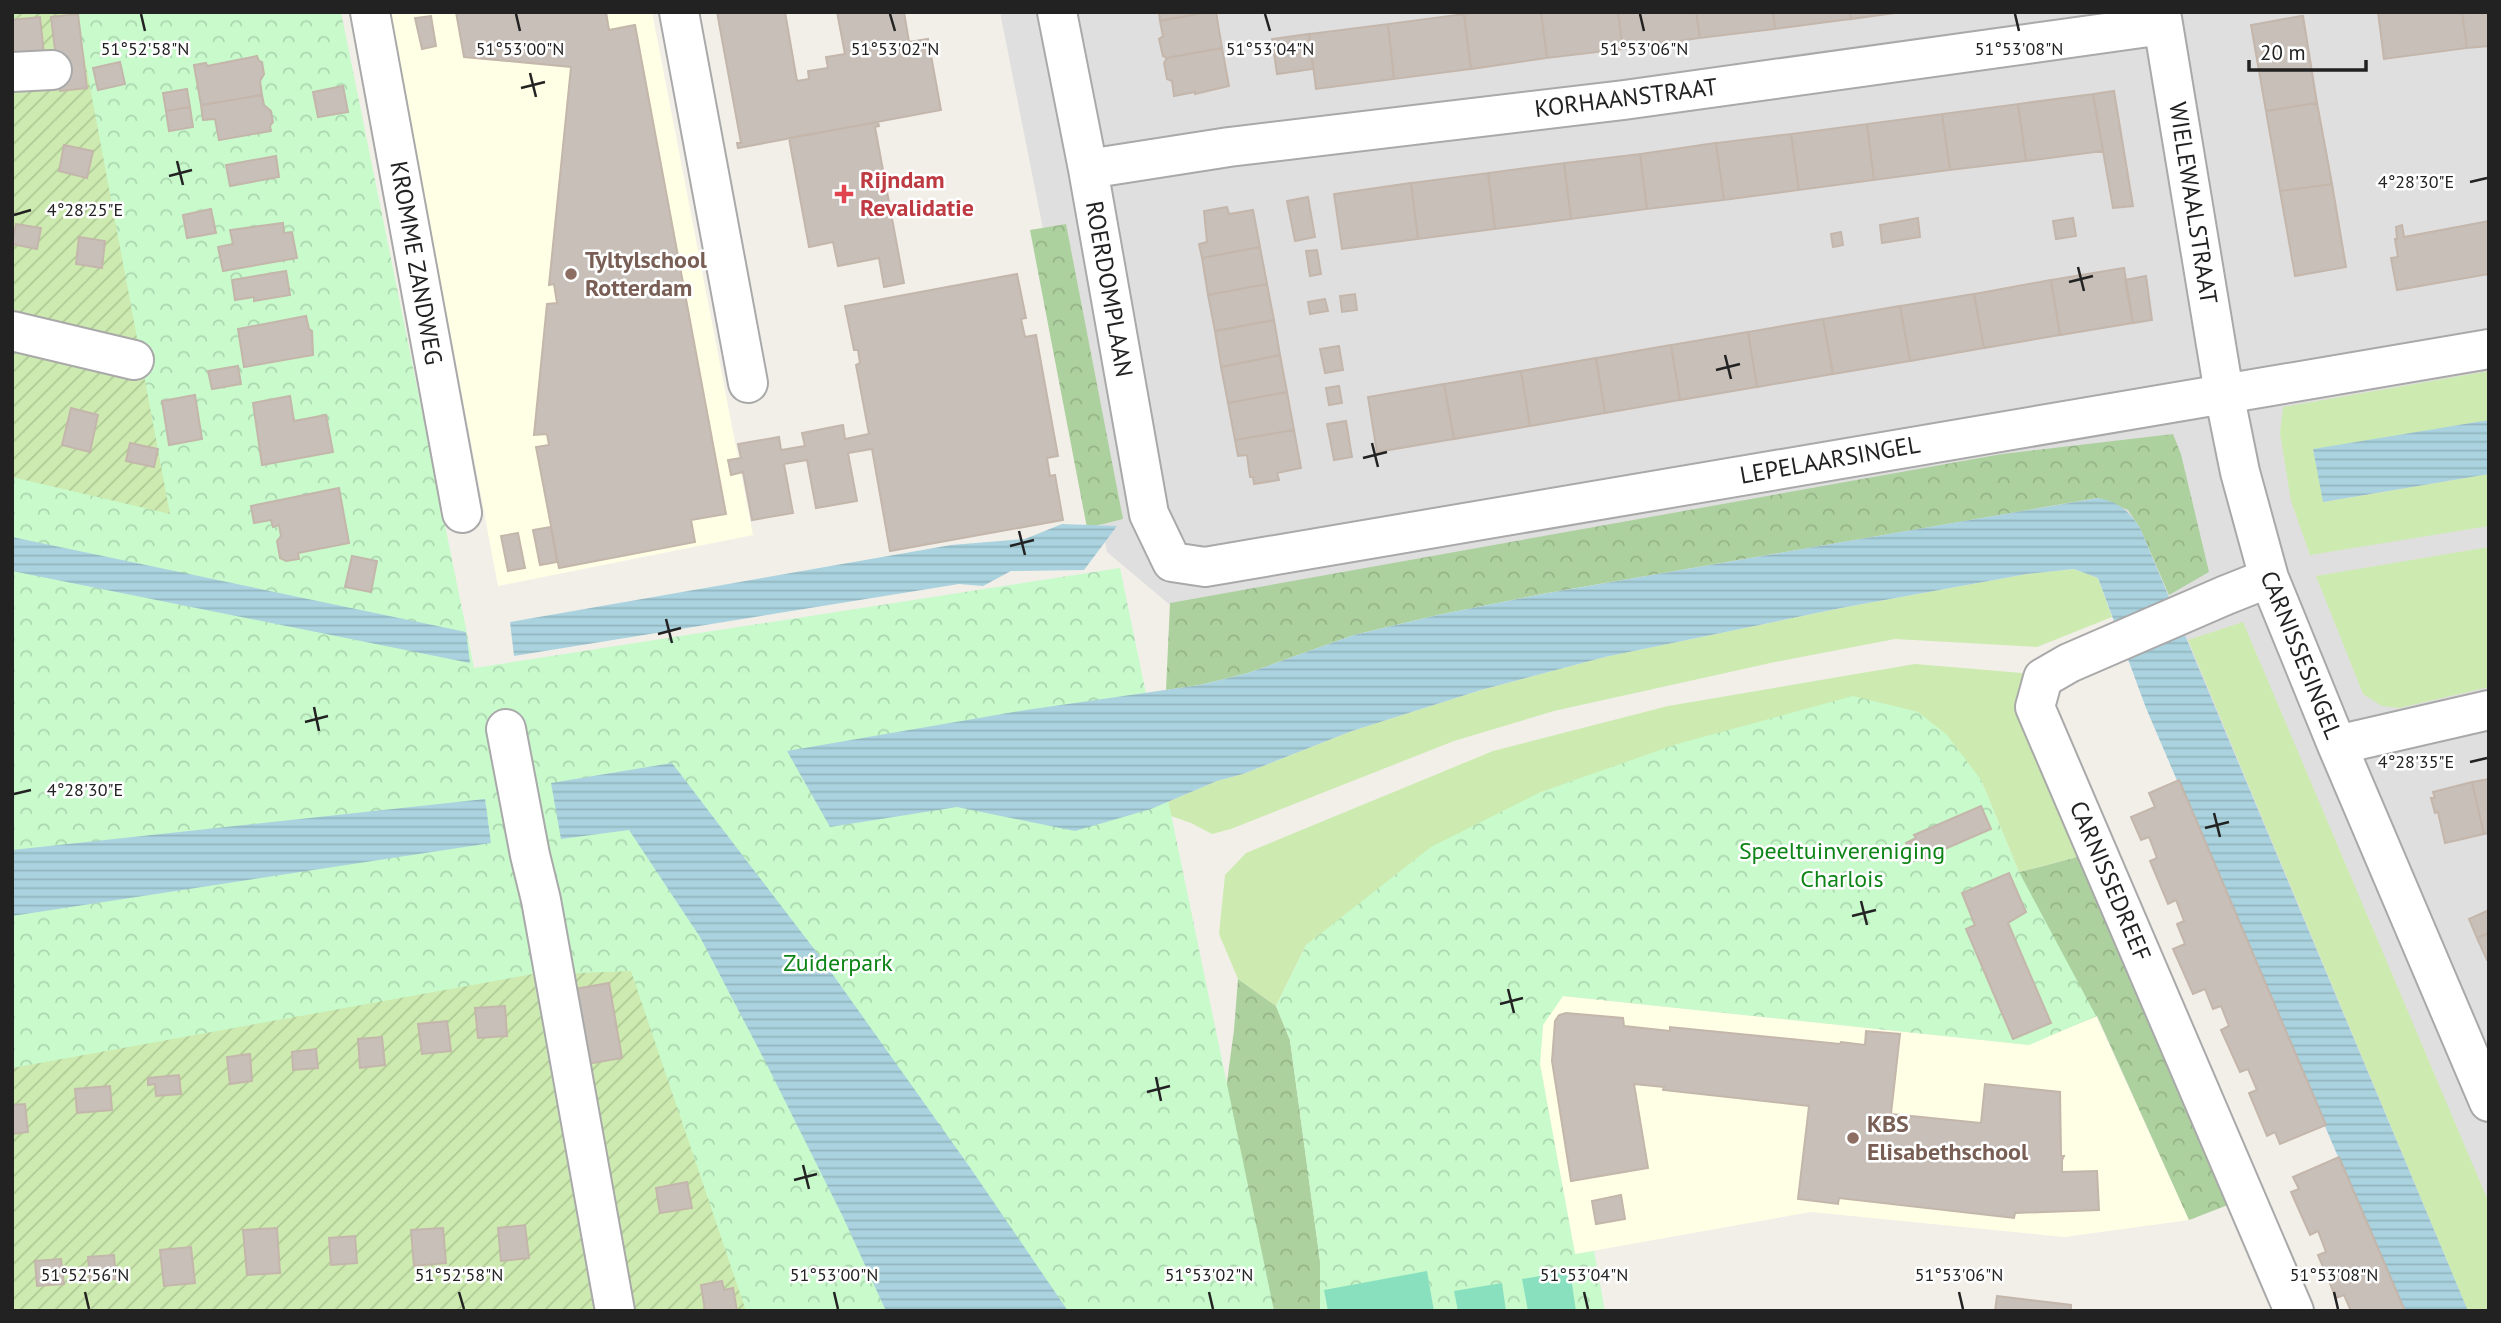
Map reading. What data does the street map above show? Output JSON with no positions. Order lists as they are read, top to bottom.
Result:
{
  "streets": {
    "street": [
      "KORHAANSTRAAT",
      "WIELEWAALSTRAAT",
      "KROMME ZANDWEG",
      "ROERDOMPLAAN",
      "LEPELAARSINGEL",
      "CARNISSESINGEL",
      "CARNISSEDREEF"
    ]
  },
  "crossings": [
    ["KORHAANSTRAAT", "WIELEWAALSTRAAT"],
    ["KORHAANSTRAAT", "ROERDOMPLAAN"],
    ["WIELEWAALSTRAAT", "LEPELAARSINGEL"],
    ["WIELEWAALSTRAAT", "CARNISSESINGEL"],
    ["ROERDOMPLAAN", "LEPELAARSINGEL"],
    ["LEPELAARSINGEL", "CARNISSESINGEL"],
    ["CARNISSESINGEL", "CARNISSEDREEF"]
  ],
  "parks": ["Speeltuinvereniging Charlois", "Zuiderpark"],
  "places": {
    "health": ["Rijndam Revalidatie"],
    "other": ["Tyltylschool Rotterdam", "KBS Elisabethschool"]
  },
  "scale_bar": "20 m",
  "coordinates": [
    "51°52'58\"N",
    "51°53'00\"N",
    "51°53'04\"N",
    "51°53'02\"N",
    "51°53'06\"N",
    "51°53'08\"N",
    "4°28'30\"E",
    "4°28'25\"E",
    "4°28'35\"E",
    "51°52'56\"N"
  ]
}
